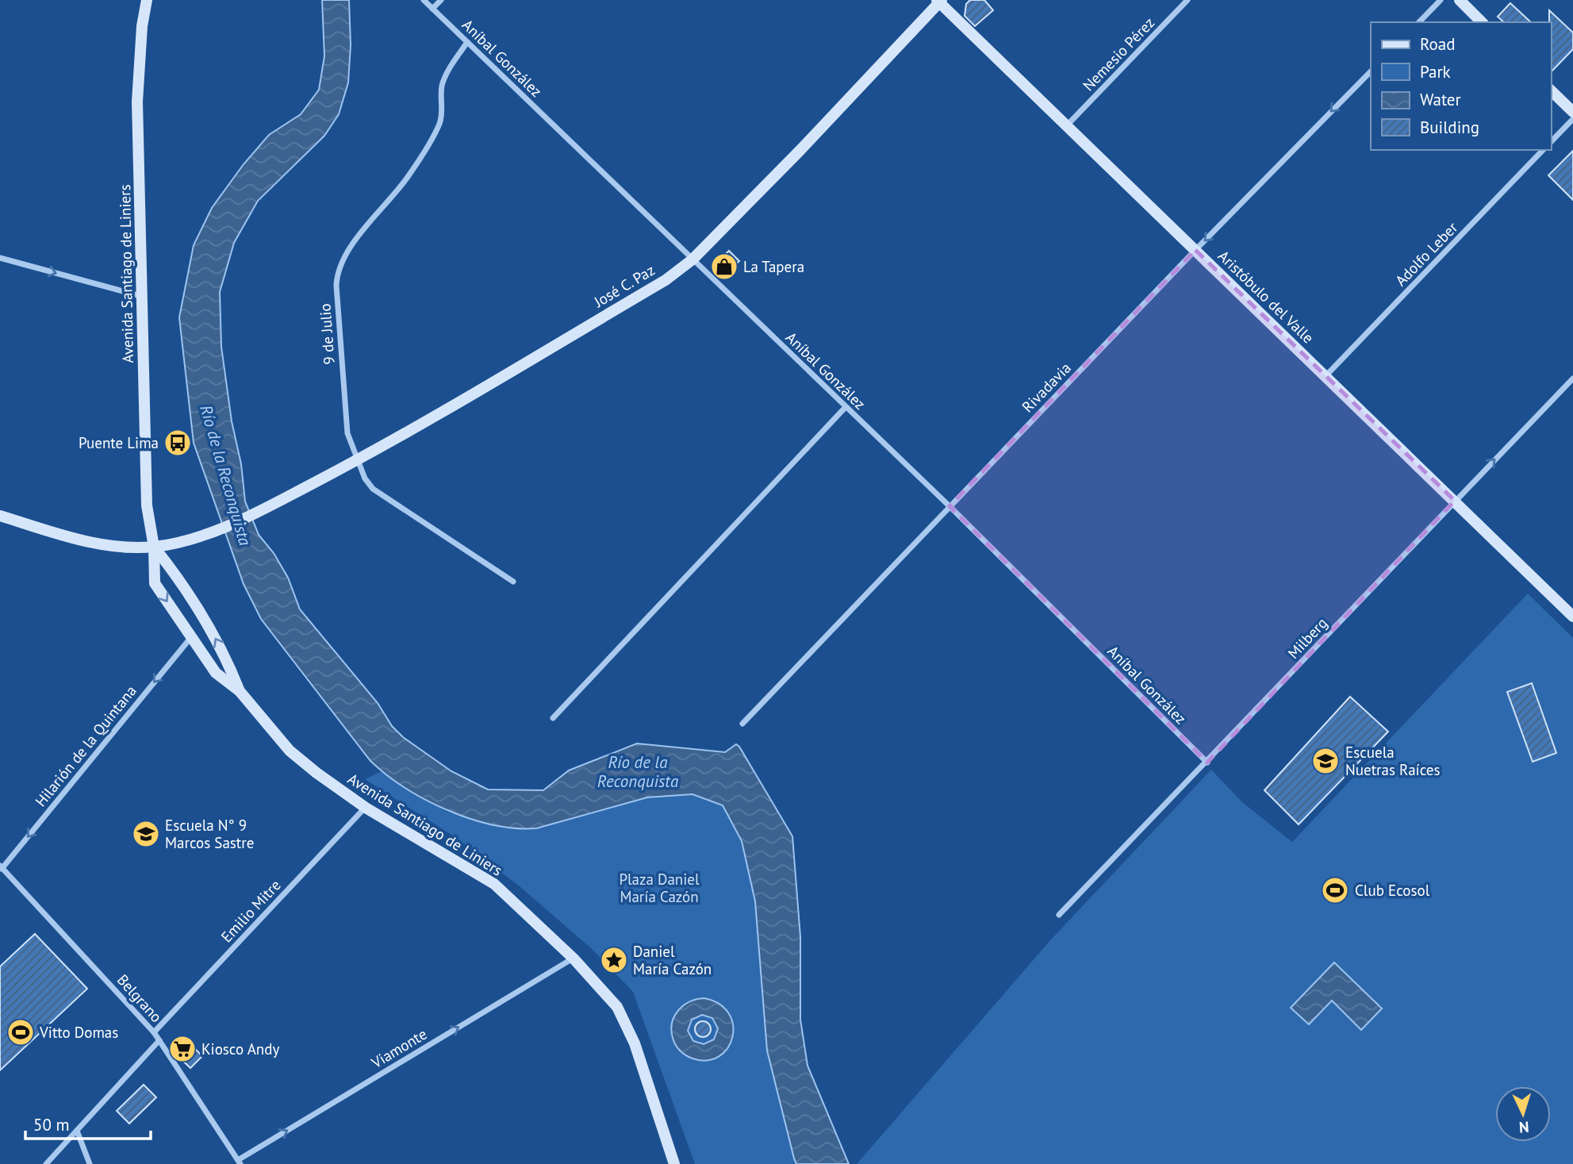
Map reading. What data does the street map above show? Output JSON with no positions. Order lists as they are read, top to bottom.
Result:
{
  "streets": {
    "street": [
      "Nemesio Pérez",
      "Aníbal González",
      "Adolfo Leber",
      "Avenida Santiago de Liniers",
      "José C. Paz",
      "Aristóbulo del Valle",
      "9 de Julio",
      "Rivadavia",
      "Milberg",
      "Hilarión de la Quintana",
      "Emilio Mitre",
      "Belgrano",
      "Viamonte"
    ]
  },
  "crossings": [
    ["Nemesio Pérez", "Aristóbulo del Valle"],
    ["Aníbal González", "José C. Paz"],
    ["Aníbal González", "9 de Julio"],
    ["Aníbal González", "Rivadavia"],
    ["Aníbal González", "Milberg"],
    ["Adolfo Leber", "Aristóbulo del Valle"],
    ["Avenida Santiago de Liniers", "José C. Paz"],
    ["Avenida Santiago de Liniers", "Hilarión de la Quintana"],
    ["Avenida Santiago de Liniers", "Emilio Mitre"],
    ["Avenida Santiago de Liniers", "Viamonte"],
    ["José C. Paz", "Aristóbulo del Valle"],
    ["José C. Paz", "9 de Julio"],
    ["Aristóbulo del Valle", "Rivadavia"],
    ["Aristóbulo del Valle", "Milberg"],
    ["Hilarión de la Quintana", "Belgrano"],
    ["Emilio Mitre", "Belgrano"],
    ["Belgrano", "Viamonte"]
  ],
  "one_way": ["Hilarión de la Quintana", "Viamonte"],
  "water": ["Río de la Reconquista"],
  "parks": ["Plaza Daniel María Cazón"],
  "places": {
    "shop": ["La Tapera"],
    "bus stop": ["Puente Lima"],
    "school or university": ["Escuela Nuetras Raíces", "Escuela N° 9 Marcos Sastre"],
    "sports": ["Club Ecosol", "Vitto Domas"],
    "place": ["Daniel María Cazón"],
    "supermarket": ["Kiosco Andy"]
  },
  "legend": [
    "Road",
    "Park",
    "Water",
    "Building"
  ],
  "scale_bar": "50 m",
  "north": "bottom"
}
